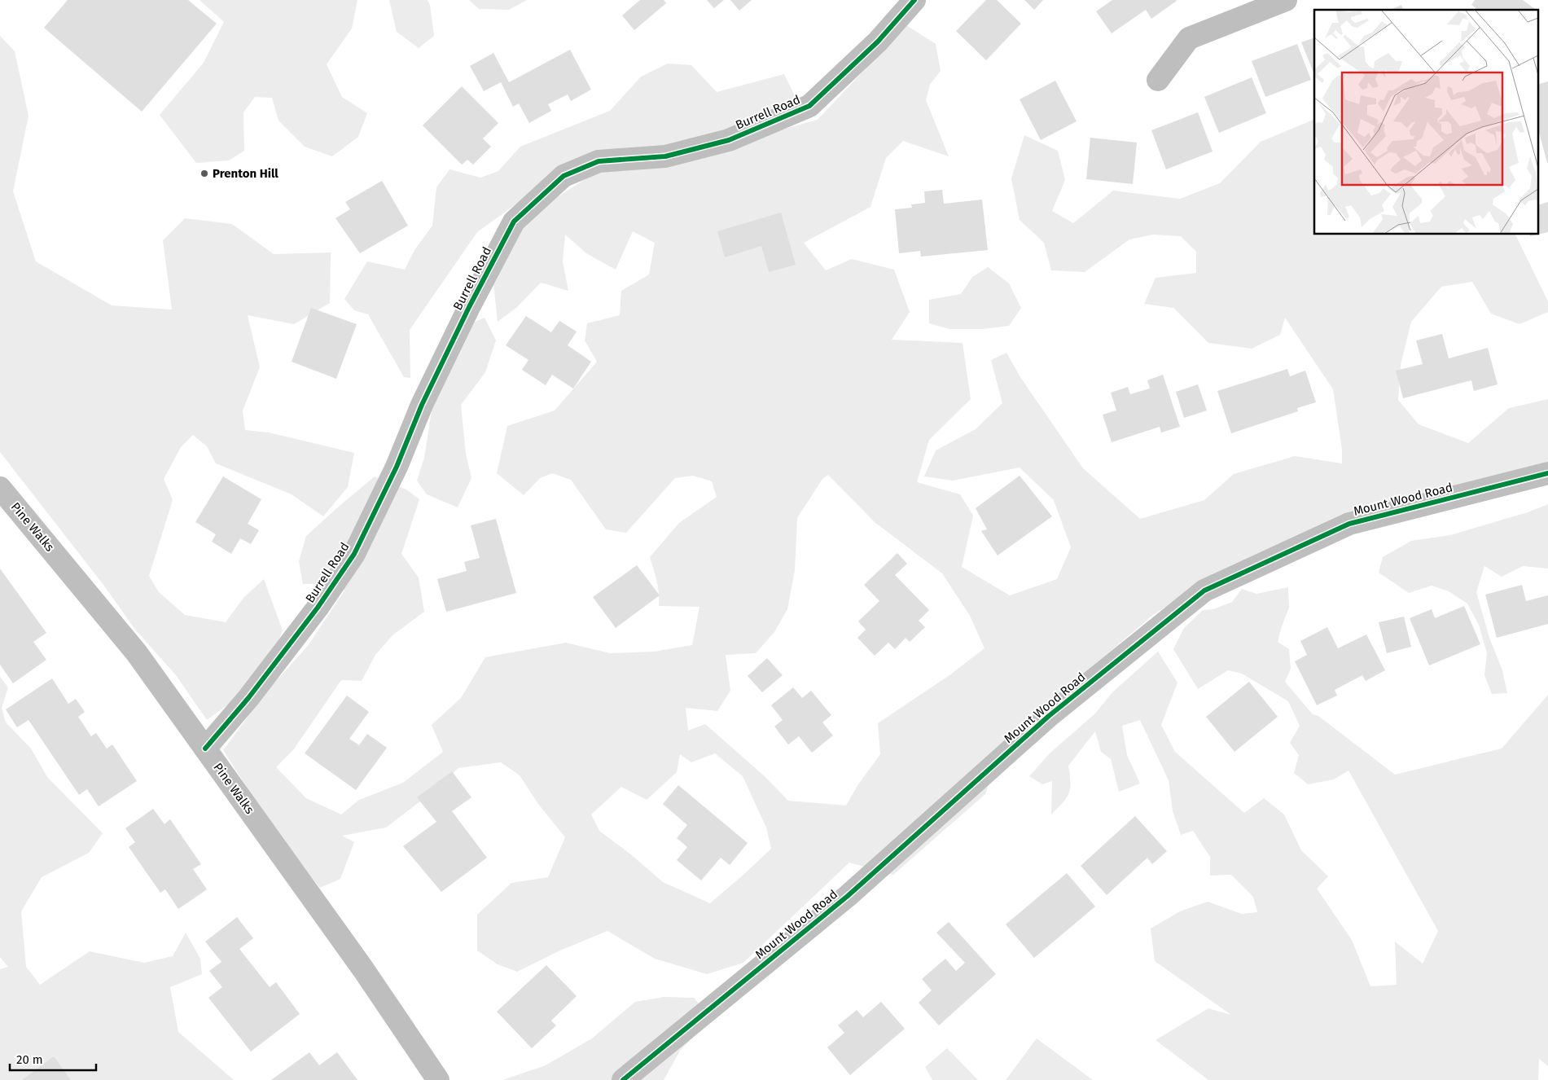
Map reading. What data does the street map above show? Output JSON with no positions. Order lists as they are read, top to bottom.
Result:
{
  "streets": {
    "street": ["Burrell Road", "Mount Wood Road", "Pine Walks"]
  },
  "crossings": [
    ["Burrell Road", "Pine Walks"]
  ],
  "places": ["Prenton Hill"],
  "scale_bar": "20 m"
}
